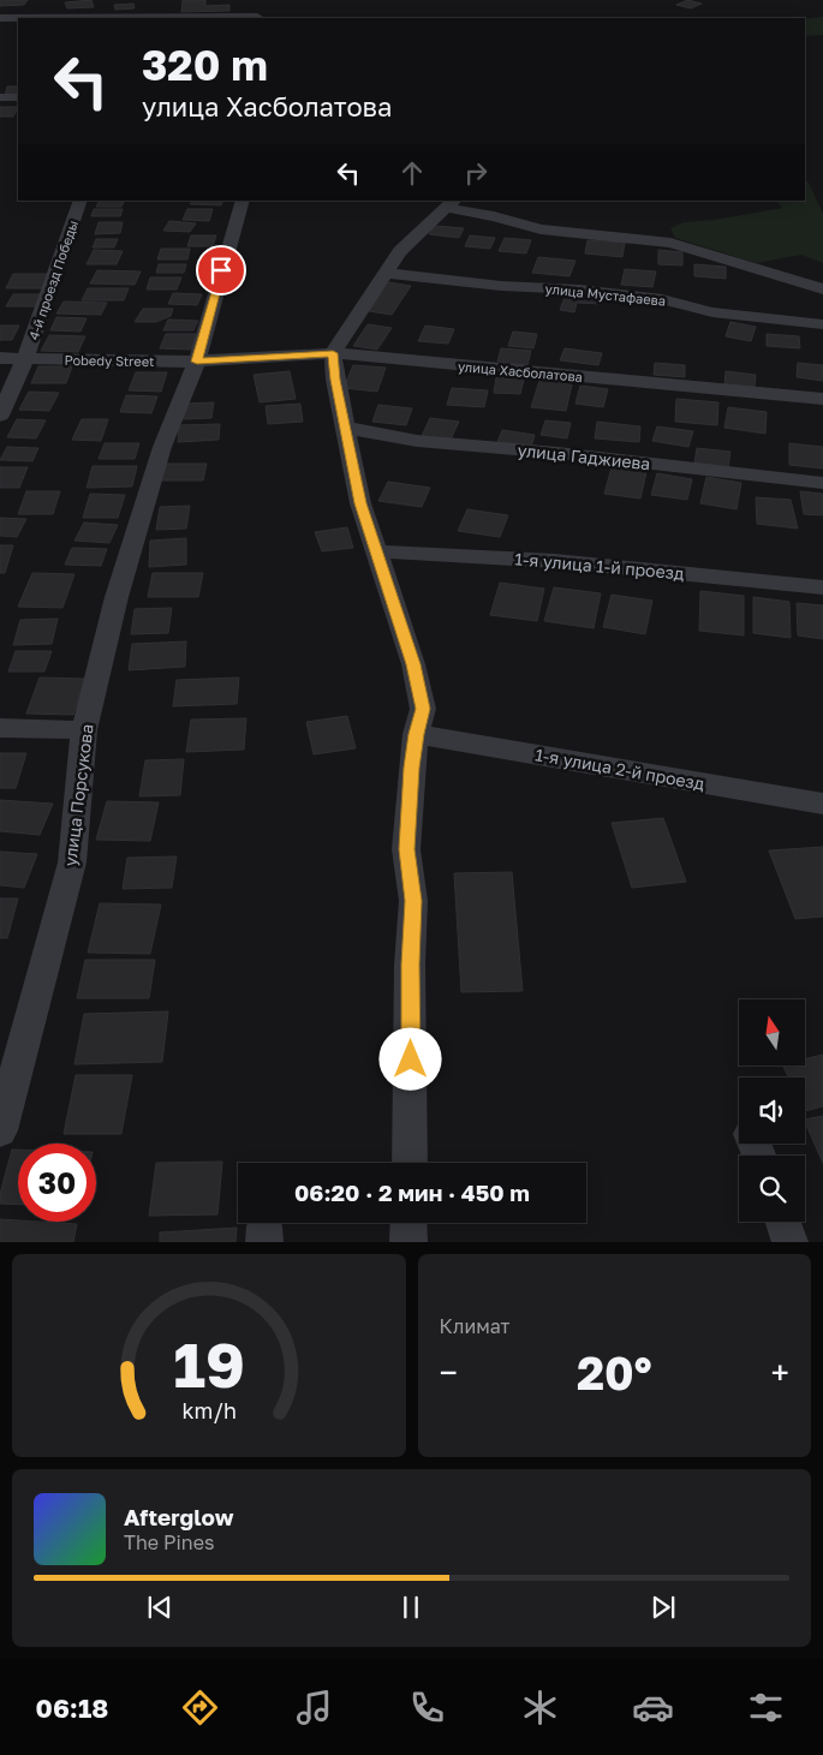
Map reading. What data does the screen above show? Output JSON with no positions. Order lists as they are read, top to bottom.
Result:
{
  "streets": {
    "street": [
      "4-й проезд Победы",
      "улица Мустафаева",
      "Pobedy Street",
      "улица Хасболатова",
      "улица Гаджиева",
      "1-я улица 1-й проезд",
      "1-я улица 2-й проезд",
      "улица Порсукова"
    ]
  },
  "crossings": [
    ["4-й проезд Победы", "Pobedy Street"],
    ["Pobedy Street", "улица Хасболатова"],
    ["Pobedy Street", "улица Порсукова"],
    ["улица Хасболатова", "улица Порсукова"]
  ],
  "north": "top",
  "page": {
    "turn": ["320 m", "улица Хасболатова"],
    "limit": "30",
    "trip": "06:20 · 2 мин · 450 m",
    "tile": "Климат",
    "heat": ["−", "20°", "+"],
    "song": ["Afterglow", "The Pines"],
    "tabs": "06:18",
    "gauge": ["19", "km/h"]
  }
}
